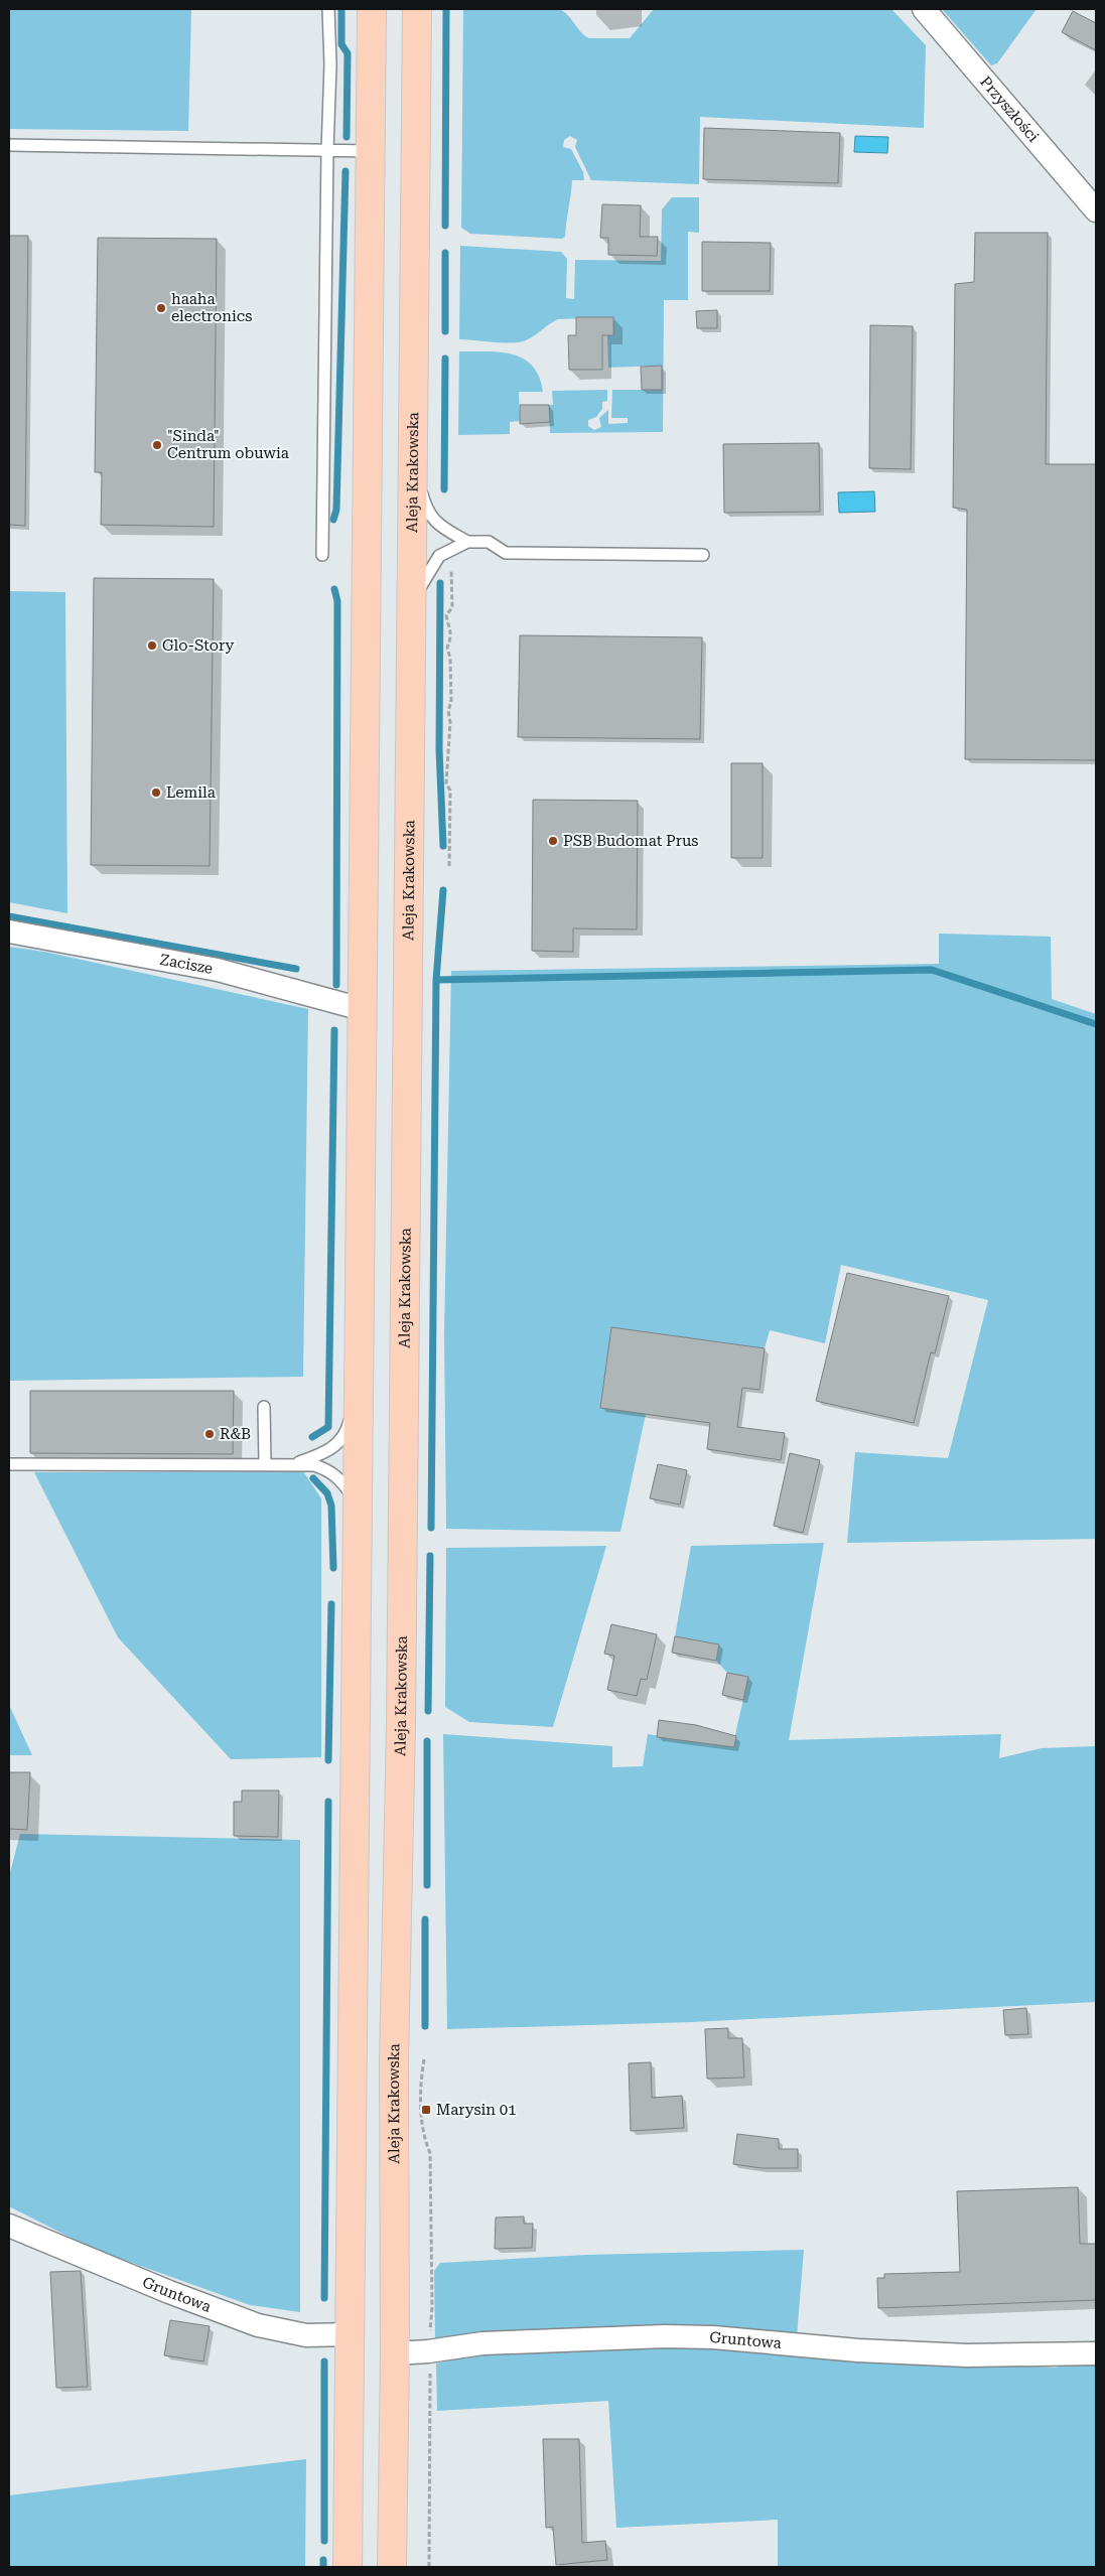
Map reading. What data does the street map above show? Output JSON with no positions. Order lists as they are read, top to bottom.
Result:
{
  "streets": {
    "main road": ["Aleja Krakowska"],
    "street": ["Przyszłości", "Zacisze", "Gruntowa"]
  },
  "crossings": [
    ["Aleja Krakowska", "Gruntowa"]
  ],
  "places": {
    "other": [
      "haaha electronics",
      "\"Sinda\" Centrum obuwia",
      "Glo-Story",
      "Lemila",
      "PSB Budomat Prus",
      "R&B"
    ],
    "transit": ["Marysin 01"]
  }
}
